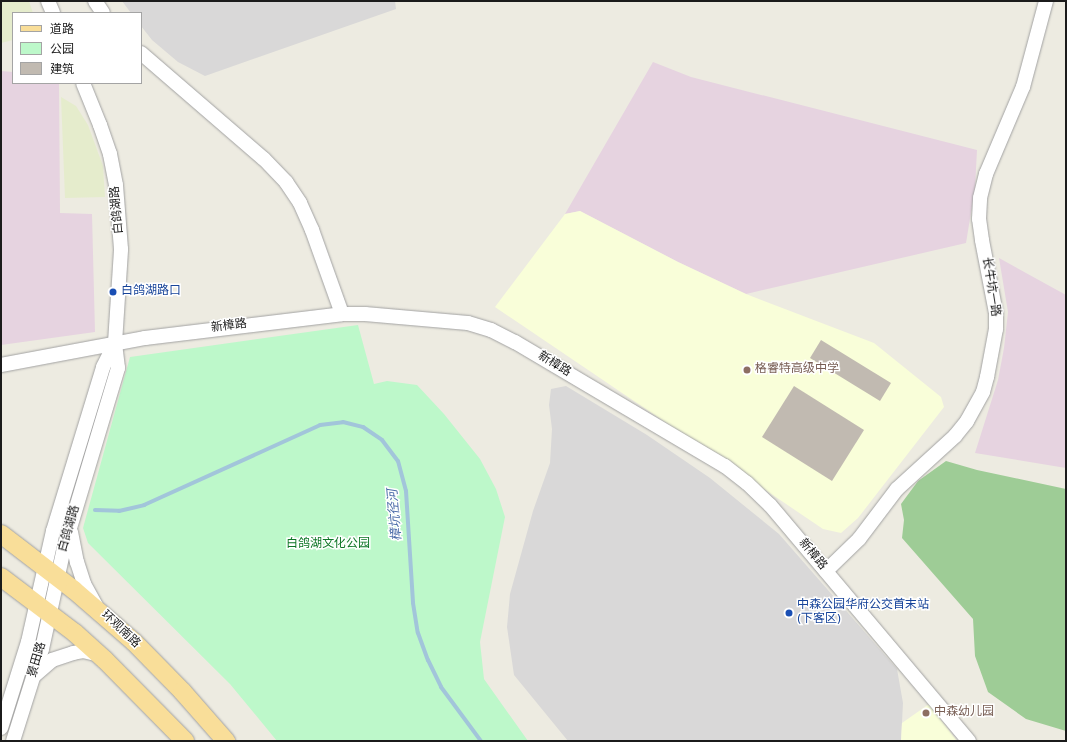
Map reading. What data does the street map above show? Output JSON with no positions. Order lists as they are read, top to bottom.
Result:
{
  "streets": {
    "main road": ["环观南路"],
    "street": [
      "白鸽湖路",
      "长牛坑一路",
      "新樟路",
      "景田路"
    ]
  },
  "crossings": [
    ["白鸽湖路", "新樟路"],
    ["白鸽湖路", "环观南路"],
    ["白鸽湖路", "景田路"],
    ["长牛坑一路", "新樟路"],
    ["环观南路", "景田路"]
  ],
  "water": ["樟坑径河"],
  "parks": ["白鸽湖文化公园"],
  "places": [
    "白鸽湖路口",
    "格睿特高级中学",
    "中森公园华府公交首末站 (下客区)",
    "中森幼儿园"
  ],
  "legend": ["道路", "公园", "建筑"]
}
